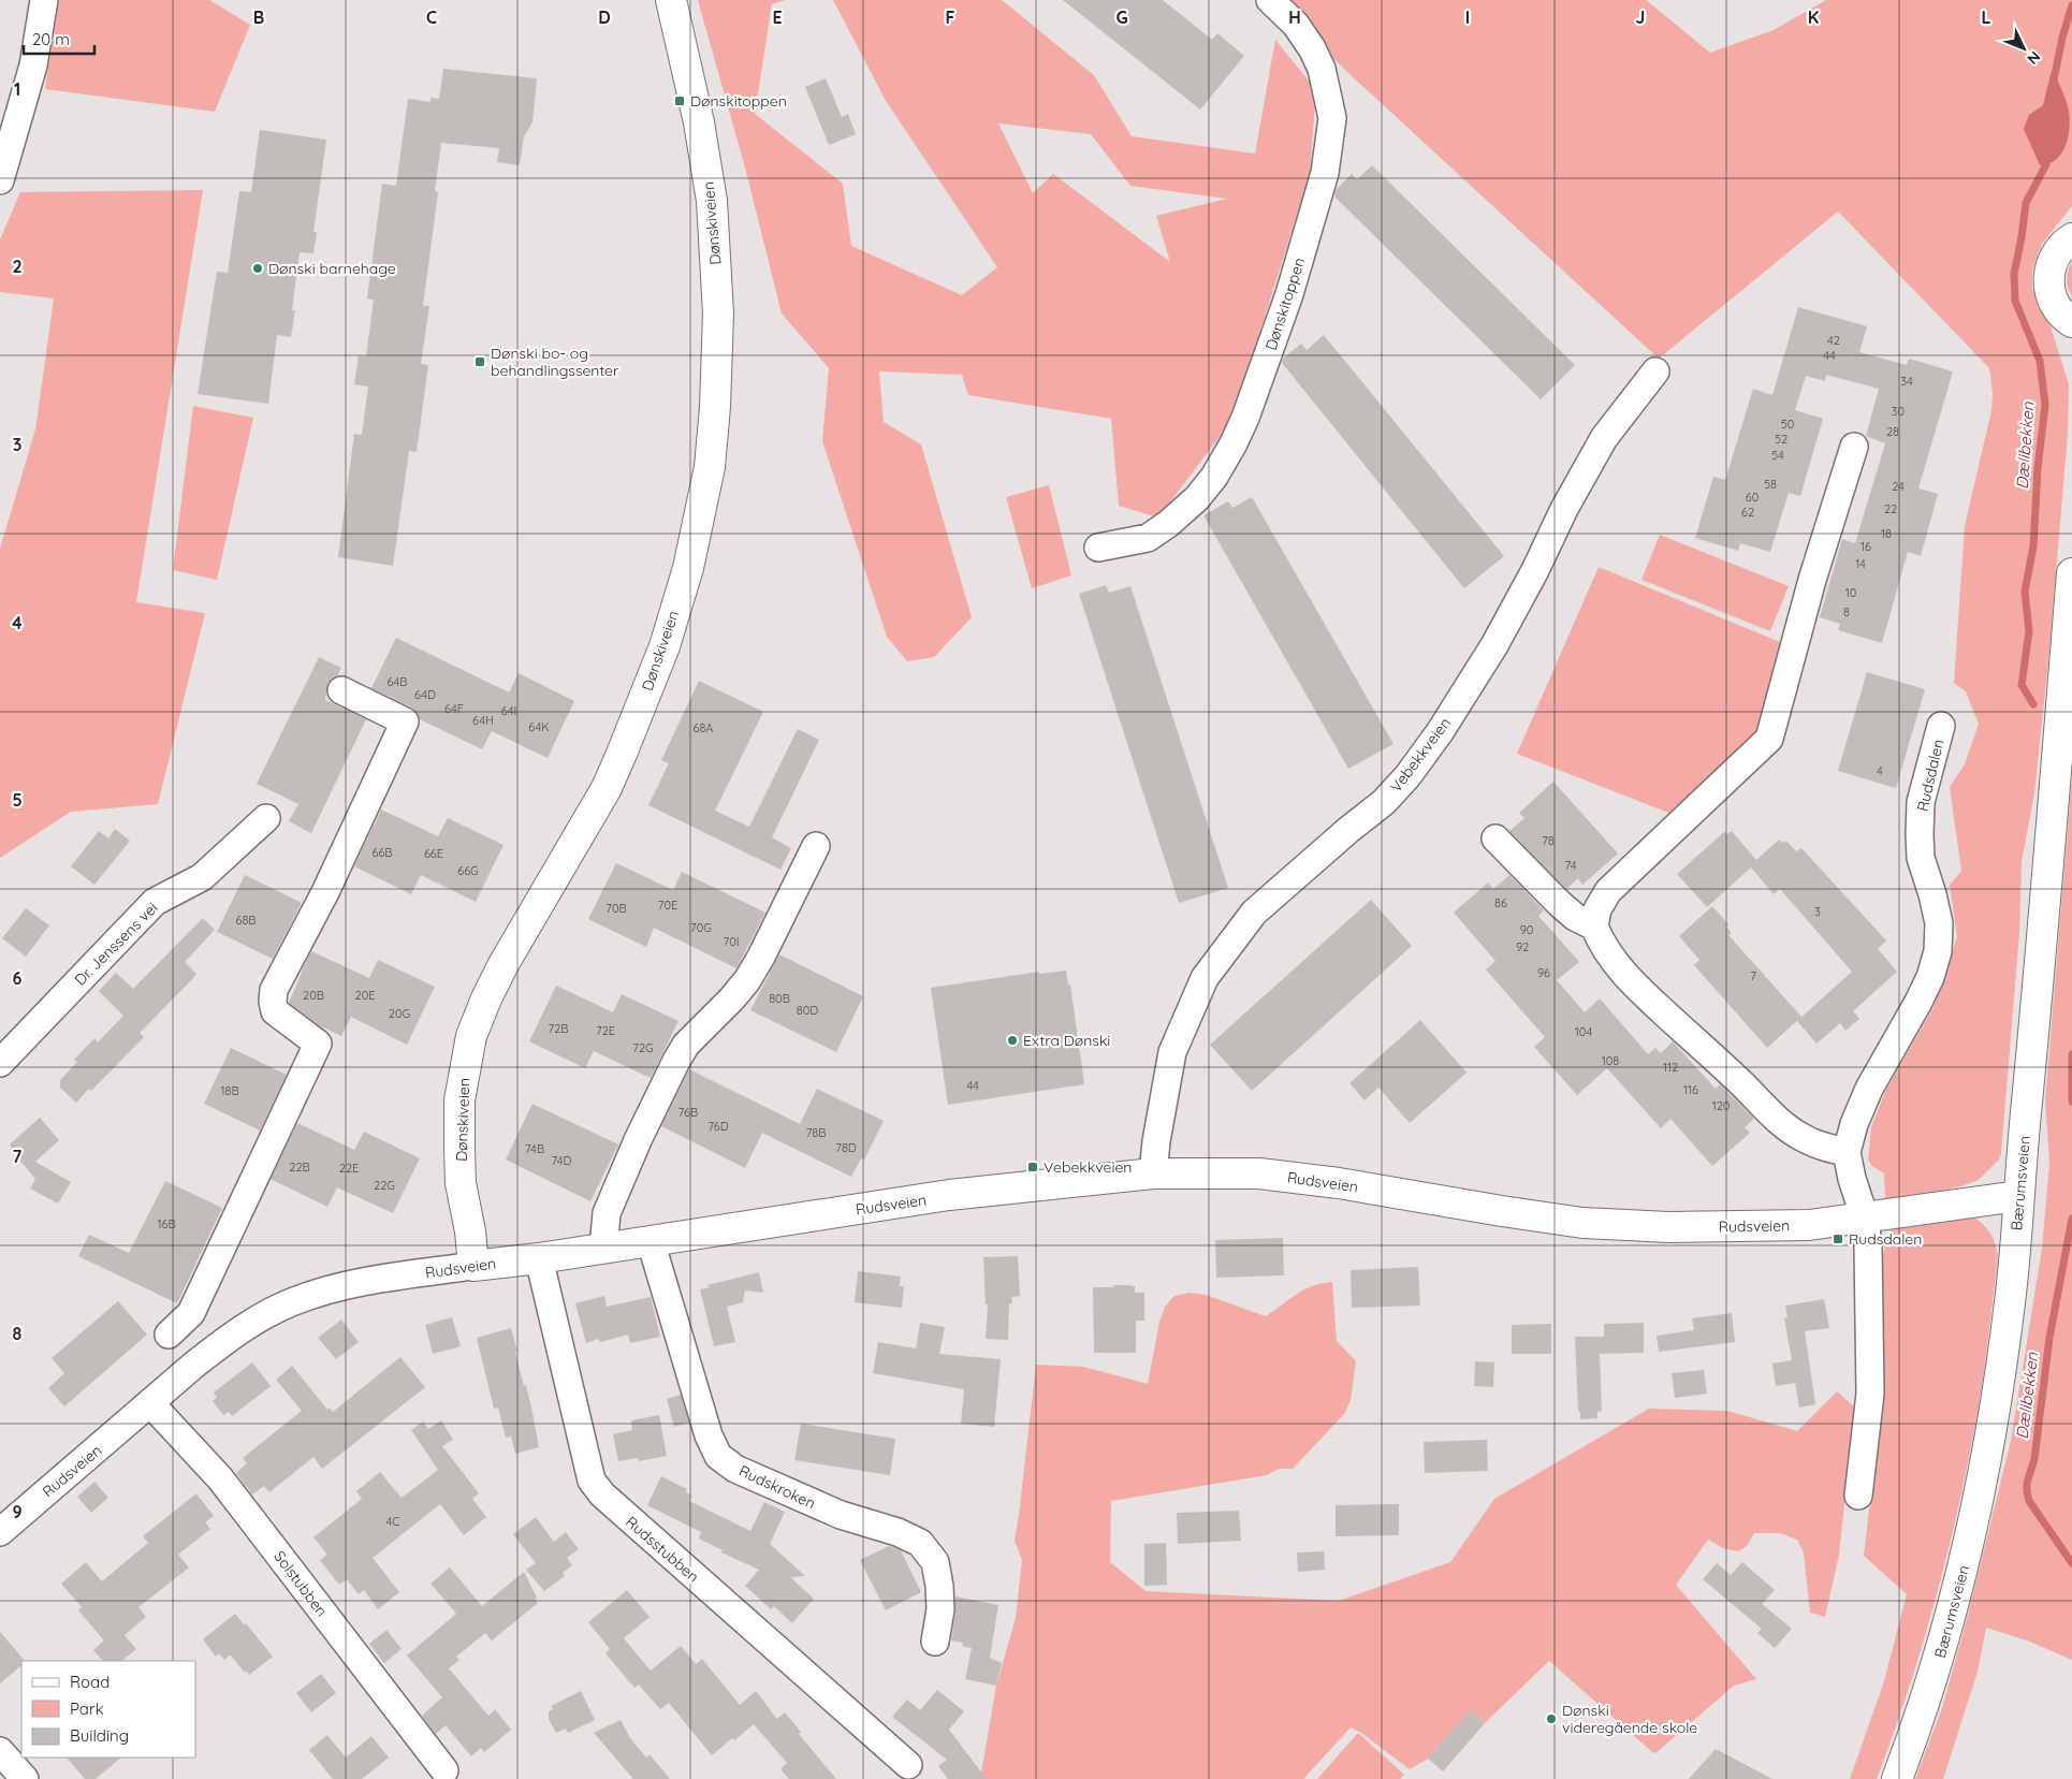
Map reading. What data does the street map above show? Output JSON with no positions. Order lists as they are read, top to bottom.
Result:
{
  "streets": {
    "street": [
      "Dønskiveien",
      "Dønskitoppen",
      "Vebekkveien",
      "Rudsdalen",
      "Dr. Jenssens vei",
      "Rudsveien",
      "Bærumsveien",
      "Rudskroken",
      "Rudsstubben",
      "Solstubben"
    ]
  },
  "crossings": [
    ["Dønskiveien", "Rudsveien"],
    ["Vebekkveien", "Rudsveien"],
    ["Rudsdalen", "Rudsveien"],
    ["Rudsveien", "Bærumsveien"],
    ["Rudsveien", "Rudskroken"],
    ["Rudsveien", "Rudsstubben"],
    ["Rudsveien", "Solstubben"]
  ],
  "water": ["Dælibekken"],
  "places": {
    "transit": [
      "Dønskitoppen",
      "Dønski bo- og behandlingssenter",
      "Vebekkveien",
      "Rudsdalen"
    ],
    "other": ["Dønski barnehage", "Extra Dønski", "Dønski videregående skole"]
  },
  "house_numbers": [
    "42",
    "44",
    "34",
    "30",
    "50",
    "28",
    "52",
    "54",
    "58",
    "24",
    "60",
    "22",
    "62",
    "18",
    "16",
    "14",
    "10",
    "8",
    "64B",
    "64D",
    "64F",
    "64I",
    "64H",
    "64K",
    "68A",
    "4",
    "78",
    "66B",
    "66E",
    "74",
    "66G",
    "86",
    "70E",
    "70B",
    "3",
    "68B",
    "70G",
    "90",
    "70I",
    "92",
    "96",
    "7",
    "20B",
    "20E",
    "80B",
    "80D",
    "20G",
    "72B",
    "72E",
    "104",
    "72G",
    "108",
    "112",
    "44",
    "116",
    "18B",
    "120",
    "76B",
    "76D",
    "78B",
    "78D",
    "74B",
    "74D",
    "22B",
    "22E",
    "22G",
    "16B",
    "4C"
  ],
  "legend": ["Road", "Park", "Building"],
  "scale_bar": "20 m",
  "north": "bottom right",
  "grid": {
    "columns": [
      "B",
      "C",
      "D",
      "E",
      "F",
      "G",
      "H",
      "I",
      "J",
      "K",
      "L"
    ],
    "rows": [
      "1",
      "2",
      "3",
      "4",
      "5",
      "6",
      "7",
      "8",
      "9"
    ]
  }
}
